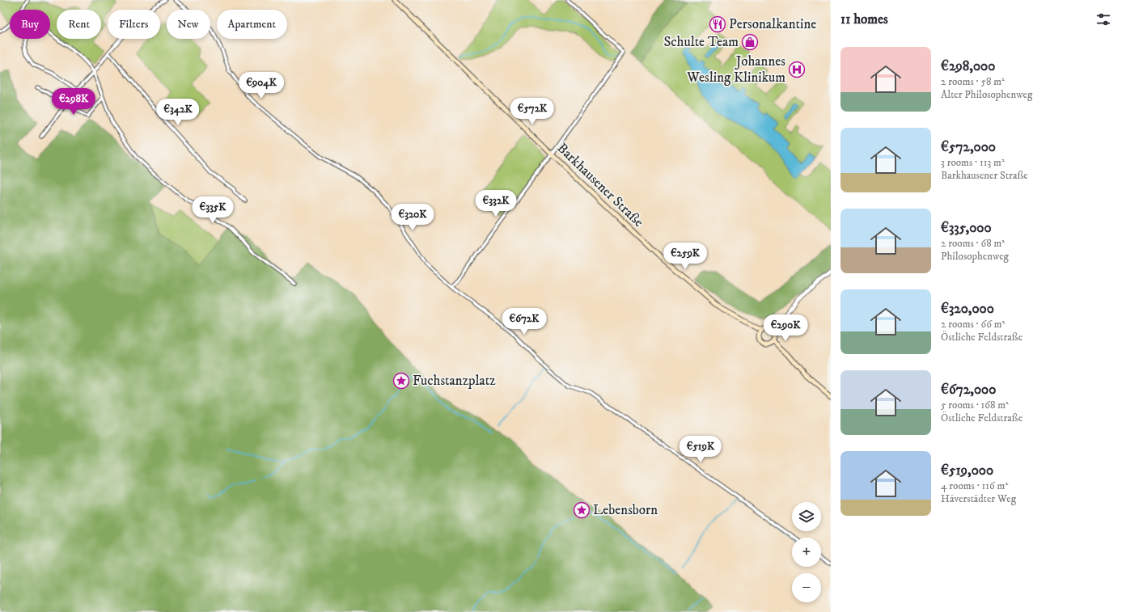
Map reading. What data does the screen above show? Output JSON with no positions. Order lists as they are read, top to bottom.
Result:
{
  "streets": {
    "main road": ["Barkhausener Straße"]
  },
  "places": {
    "restaurant": ["Personalkantine"],
    "shop": ["Schulte Team"],
    "hospital": ["Johannes Wesling Klinikum"],
    "place": ["Fuchstanzplatz", "Lebensborn"]
  },
  "page": {
    "heading": "11 homes",
    "chip": [
      "Buy",
      "Rent",
      "Filters",
      "New",
      "Apartment"
    ],
    "list": [
      {
        "name": "€298,000",
        "note": "2 rooms · 58 m² · Alter Philosophenweg"
      },
      {
        "name": "€572,000",
        "note": "3 rooms · 113 m² · Barkhausener Straße"
      },
      {
        "name": "€335,000",
        "note": "2 rooms · 68 m² · Philosophenweg"
      },
      {
        "name": "€320,000",
        "note": "2 rooms · 66 m² · Östliche Feldstraße"
      },
      {
        "name": "€672,000",
        "note": "5 rooms · 168 m² · Östliche Feldstraße"
      },
      {
        "name": "€519,000",
        "note": "4 rooms · 116 m² · Häverstädter Weg"
      }
    ],
    "price": [
      "€904K",
      "€298K",
      "€572K",
      "€342K",
      "€332K",
      "€335K",
      "€320K",
      "€259K",
      "€672K",
      "€290K",
      "€519K"
    ],
    "map_buttons": ["+", "−"]
  }
}
